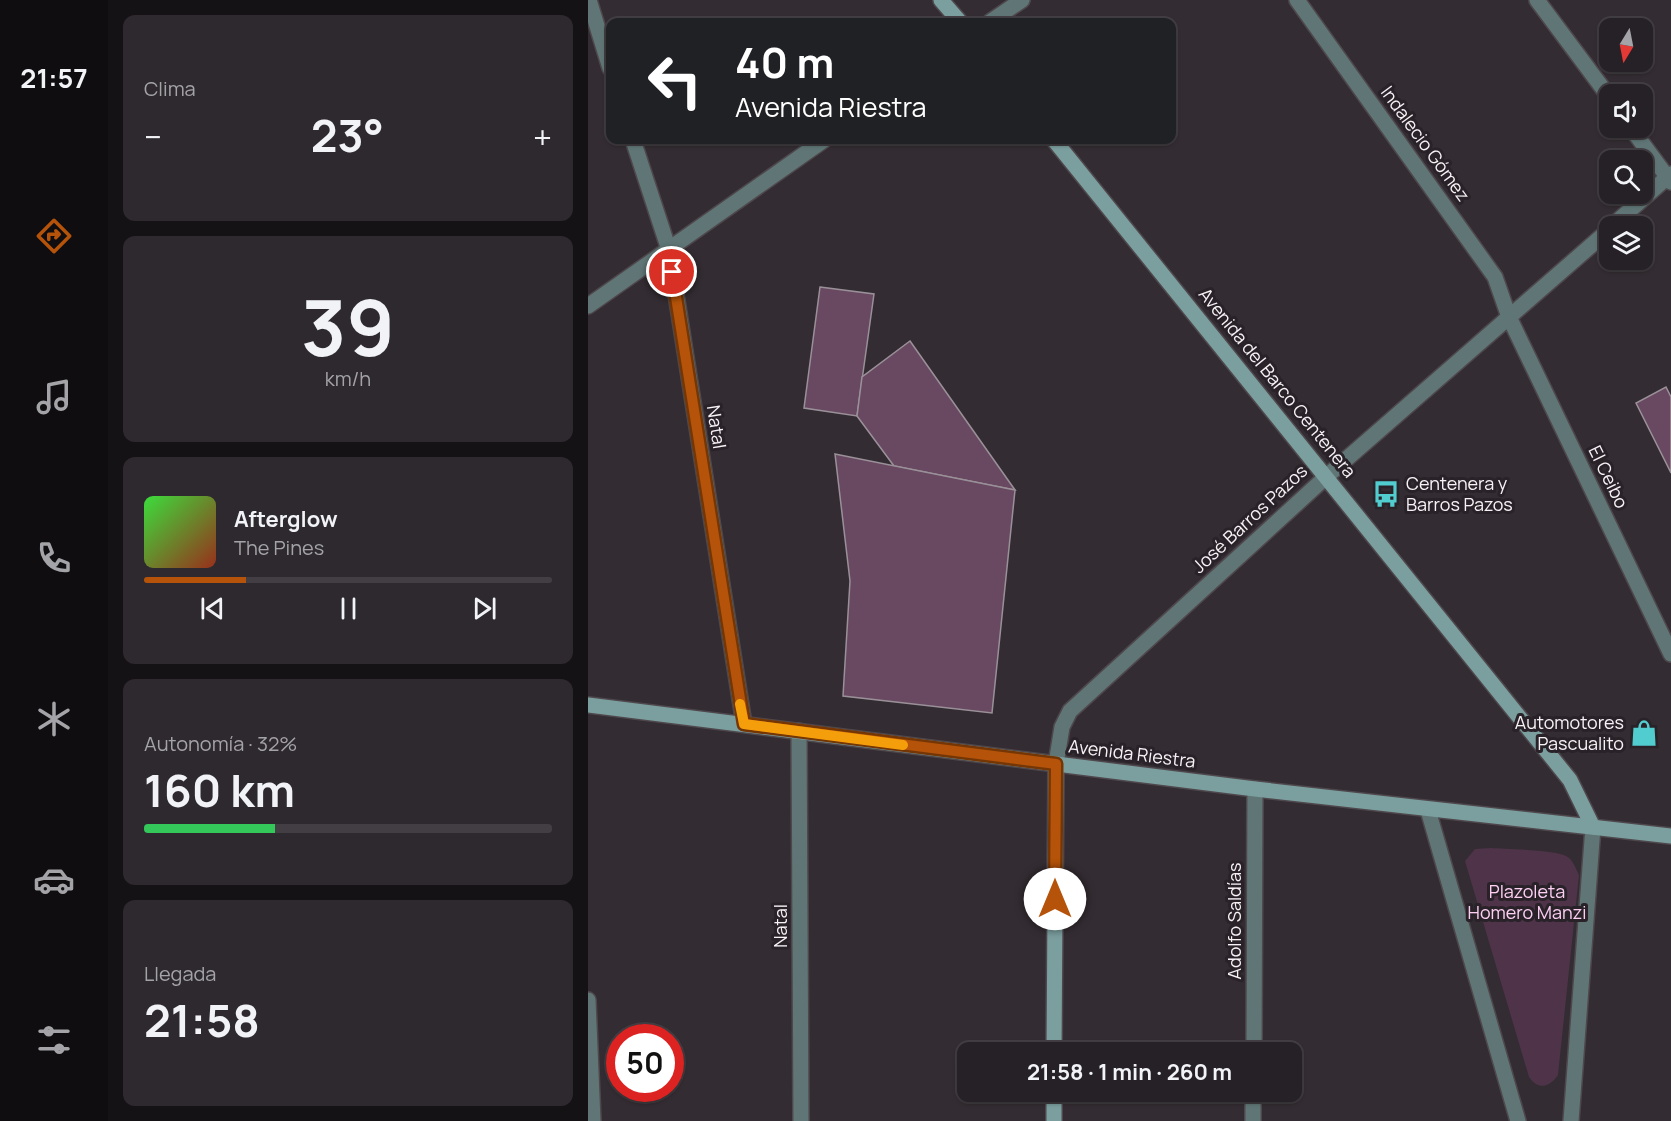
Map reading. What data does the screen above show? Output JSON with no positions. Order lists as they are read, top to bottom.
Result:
{
  "streets": {
    "main road": ["Avenida del Barco Centenera", "Avenida Riestra"],
    "street": [
      "Indalecio Gómez",
      "Natal",
      "El Ceibo",
      "José Barros Pazos",
      "Adolfo Saldías"
    ]
  },
  "crossings": [
    ["Indalecio Gómez", "El Ceibo"],
    ["Indalecio Gómez", "José Barros Pazos"],
    ["Avenida del Barco Centenera", "José Barros Pazos"],
    ["Avenida del Barco Centenera", "Avenida Riestra"],
    ["Natal", "Avenida Riestra"],
    ["El Ceibo", "José Barros Pazos"],
    ["José Barros Pazos", "Avenida Riestra"],
    ["Avenida Riestra", "Adolfo Saldías"]
  ],
  "parks": ["Plazoleta Homero Manzi"],
  "places": {
    "bus stop": ["Centenera y Barros Pazos"],
    "shop": ["Automotores Pascualito"]
  },
  "north": "bottom",
  "page": {
    "tabs": "21:57",
    "tile": [
      "Clima",
      ["39", "km/h"],
      ["Autonomía · 32%", "160 km"],
      ["Llegada", "21:58"]
    ],
    "turn": ["40 m", "Avenida Riestra"],
    "heat": ["−", "23°", "+"],
    "song": ["Afterglow", "The Pines"],
    "limit": "50",
    "trip": "21:58 · 1 min · 260 m"
  }
}
